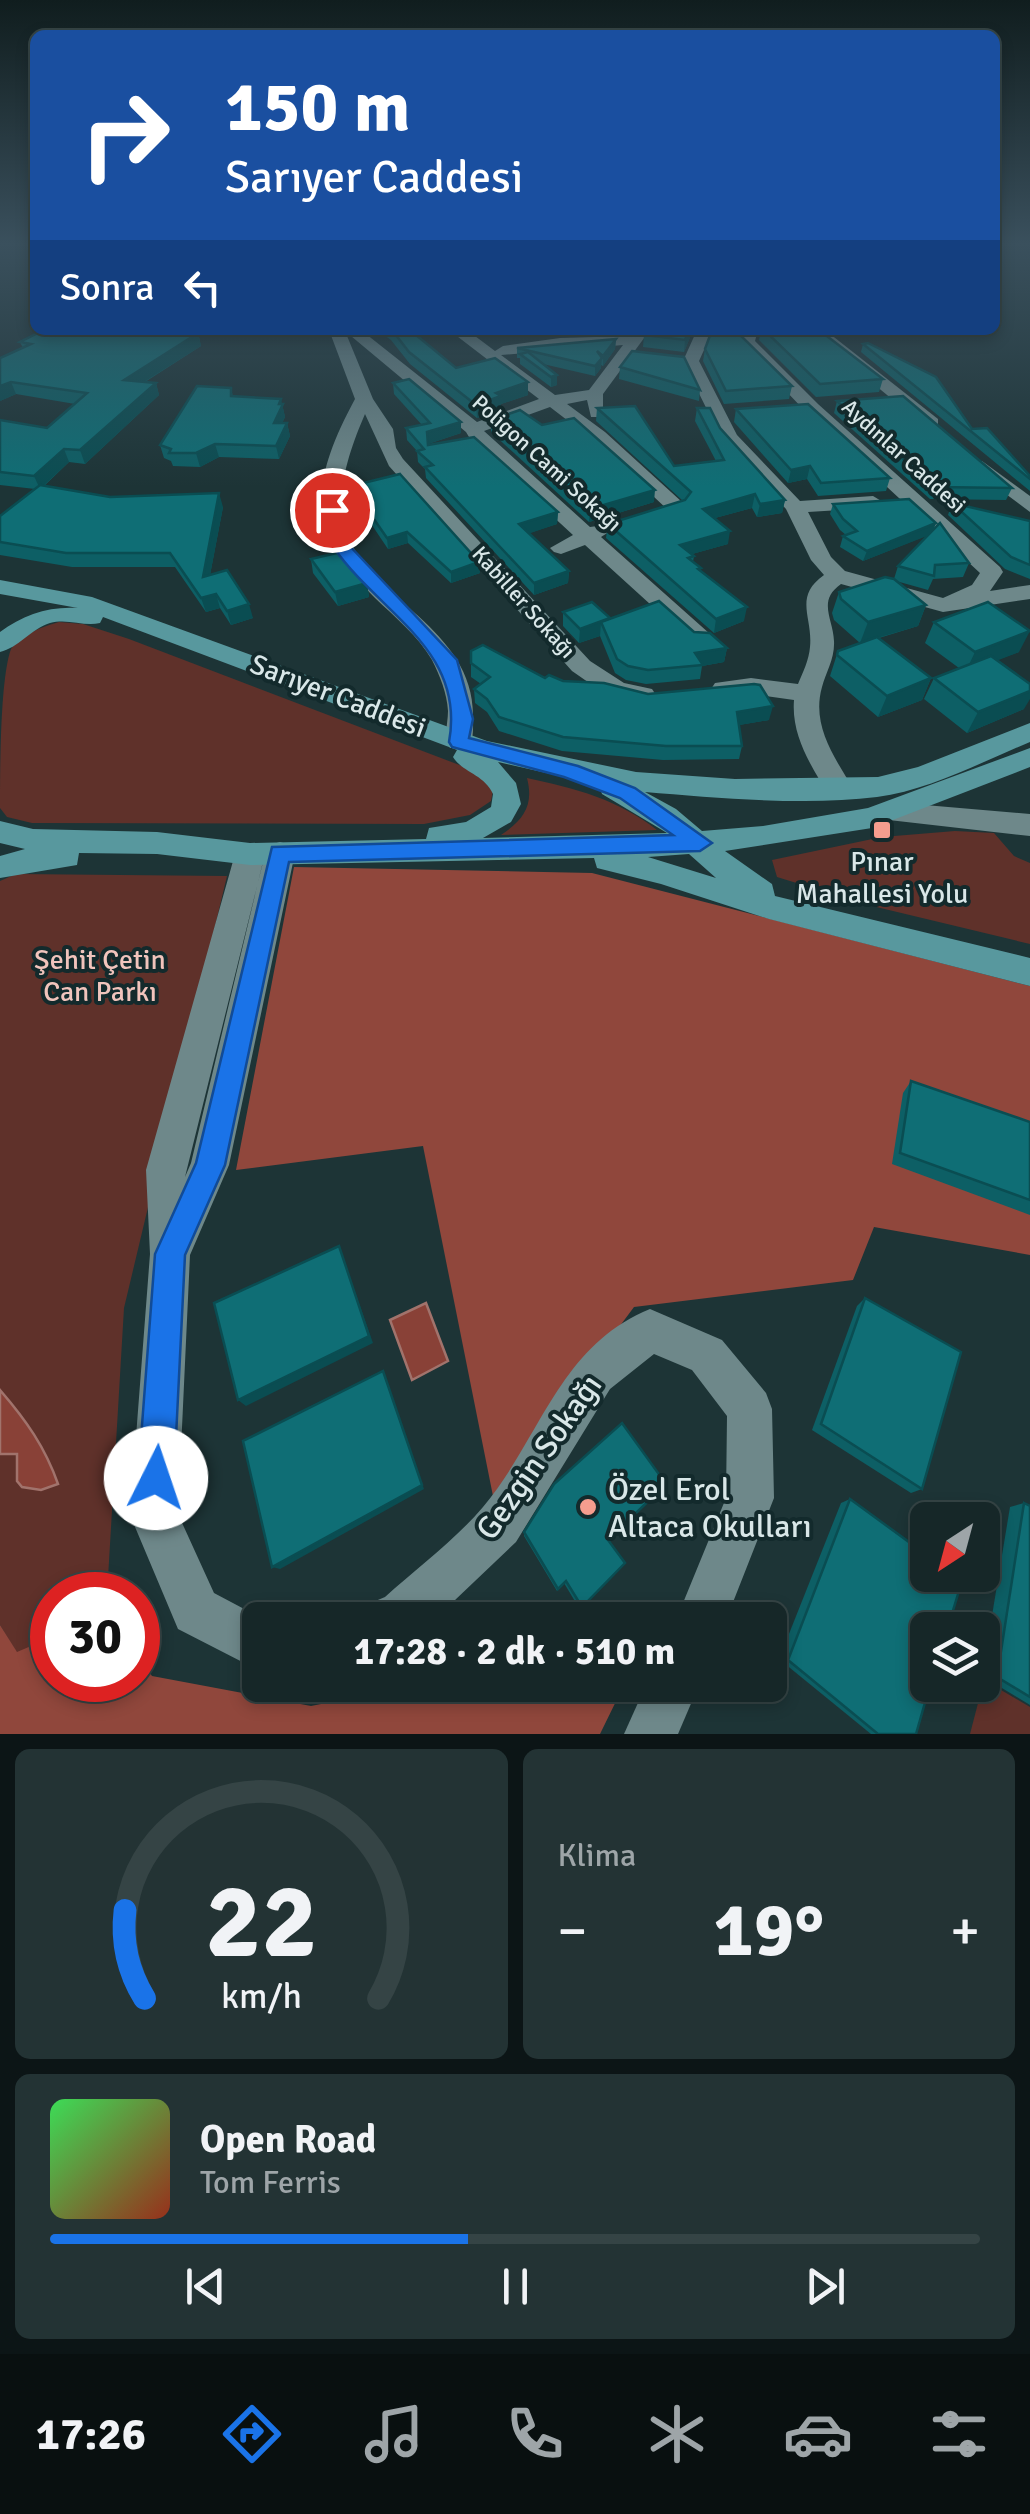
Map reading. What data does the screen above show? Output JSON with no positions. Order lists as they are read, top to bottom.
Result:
{
  "streets": {
    "main road": ["Sarıyer Caddesi"],
    "street": [
      "Aydınlar Caddesi",
      "Poligon Cami Sokağı",
      "Kabiller Sokağı",
      "Gezgin Sokağı"
    ]
  },
  "parks": ["Şehit Çetin Can Parkı"],
  "places": {
    "transit": ["Pınar Mahallesi Yolu"],
    "other": ["Özel Erol Altaca Okulları"]
  },
  "north": "bottom left",
  "page": {
    "turn": ["150 m", "Sarıyer Caddesi"],
    "then": "Sonra",
    "limit": "30",
    "trip": "17:28 · 2 dk · 510 m",
    "tile": "Klima",
    "heat": ["−", "19°", "+"],
    "song": ["Open Road", "Tom Ferris"],
    "tabs": "17:26",
    "gauge": ["22", "km/h"]
  }
}
